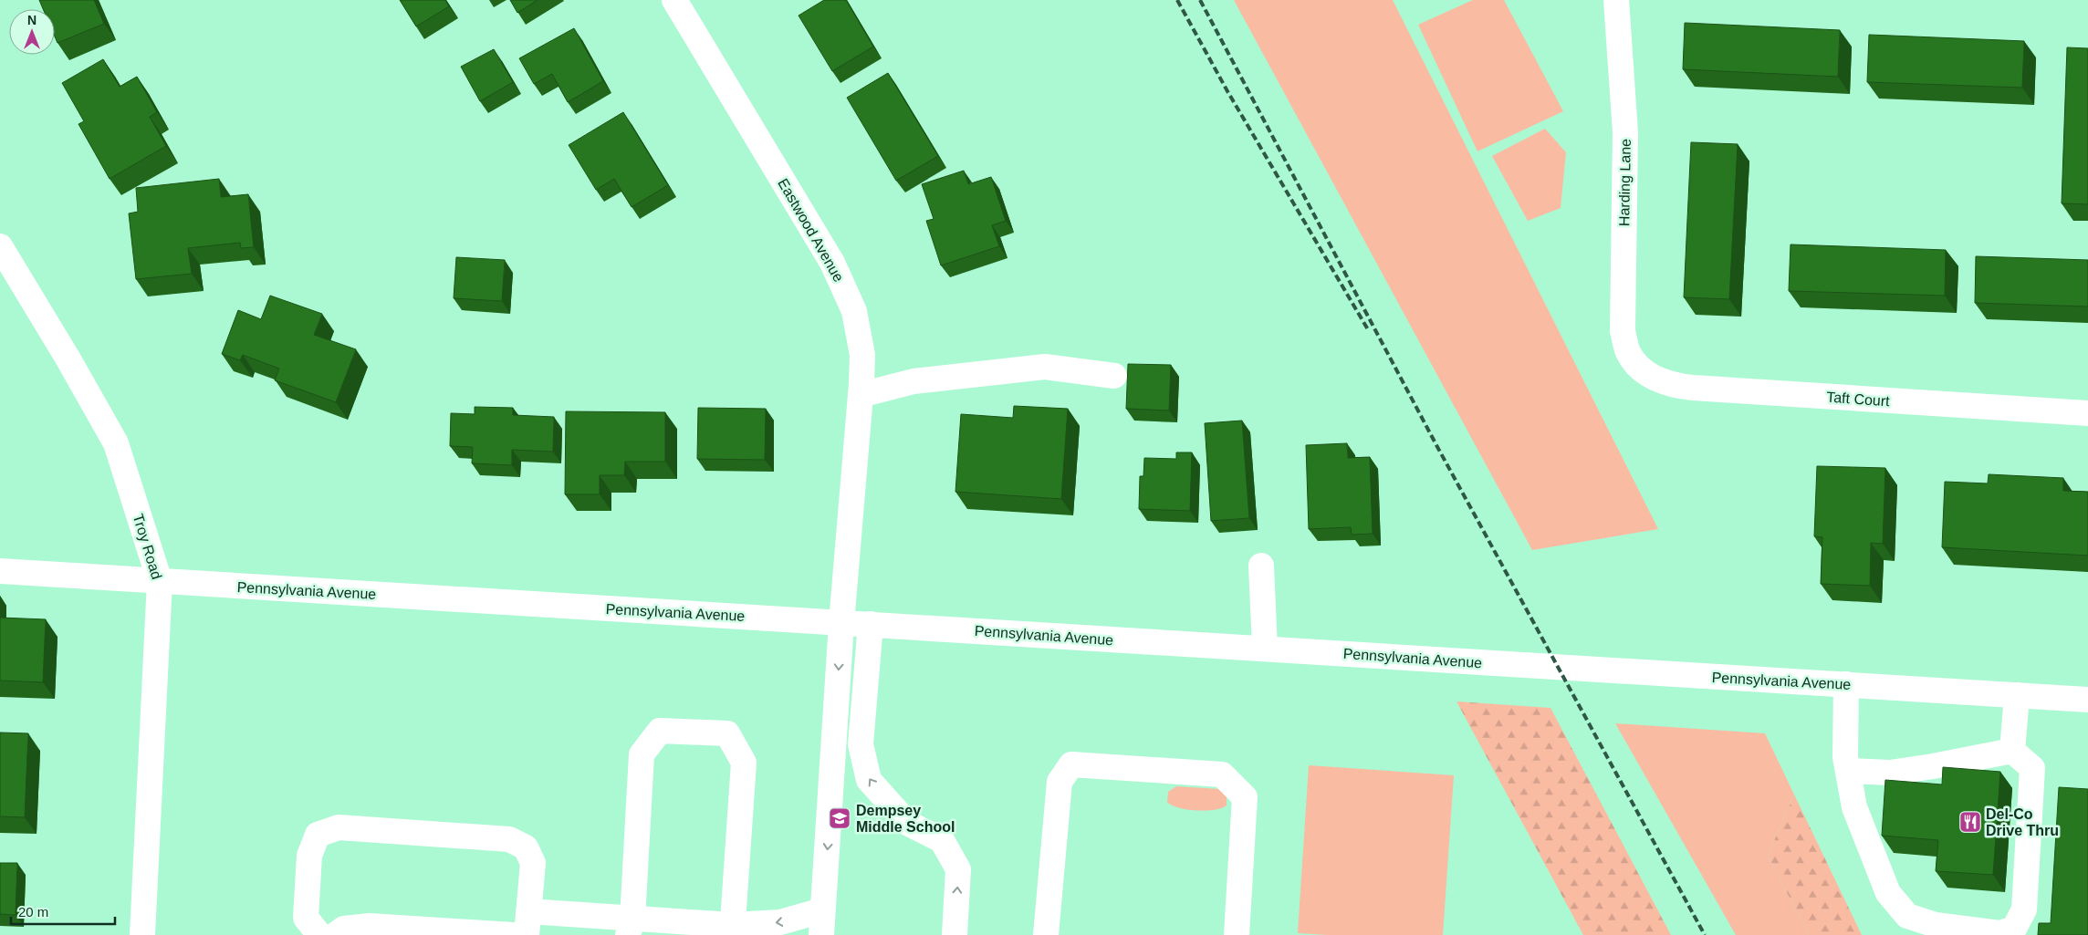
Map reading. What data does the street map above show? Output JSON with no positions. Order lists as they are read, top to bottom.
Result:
{
  "streets": {
    "street": [
      "Harding Lane",
      "Eastwood Avenue",
      "Taft Court",
      "Troy Road",
      "Pennsylvania Avenue"
    ]
  },
  "crossings": [
    ["Harding Lane", "Taft Court"],
    ["Eastwood Avenue", "Pennsylvania Avenue"],
    ["Troy Road", "Pennsylvania Avenue"]
  ],
  "places": {
    "school or university": ["Dempsey Middle School"],
    "restaurant": ["Del-Co Drive Thru"]
  },
  "scale_bar": "20 m",
  "north": "top"
}
